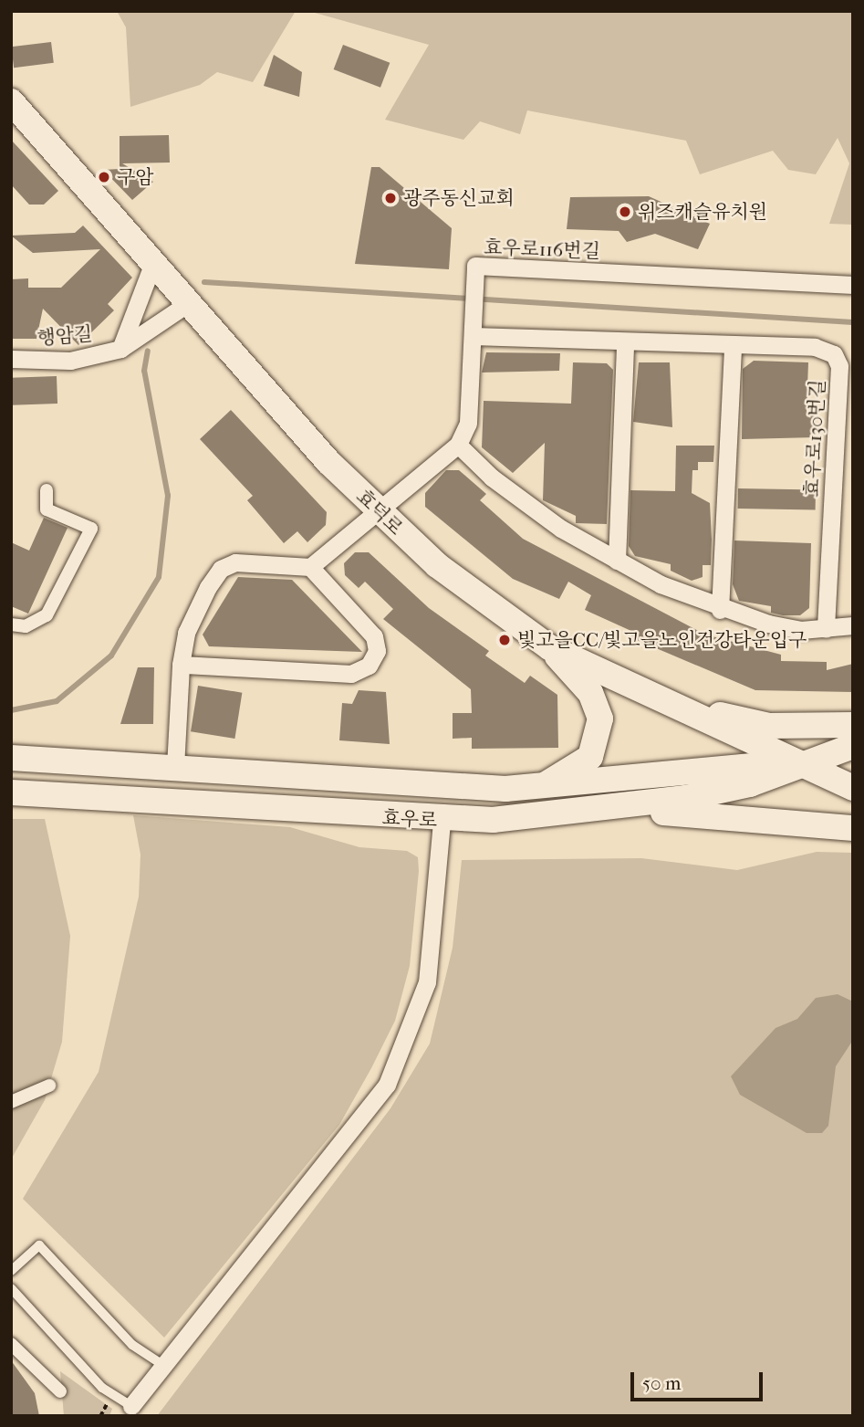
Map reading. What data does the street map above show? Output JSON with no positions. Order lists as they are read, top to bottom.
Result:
{
  "streets": {
    "main road": ["효덕로", "효우로"],
    "street": ["효우로116번길", "행암길", "효우로130번길"]
  },
  "crossings": [
    ["효우로116번길", "효우로130번길"],
    ["효우로116번길", "효덕로"],
    ["행암길", "효덕로"],
    ["효덕로", "효우로"]
  ],
  "places": [
    "구암",
    "광주동신교회",
    "위즈캐슬유치원",
    "빛고을CC/빛고을노인건강타운입구"
  ],
  "scale_bar": "50 m"
}
